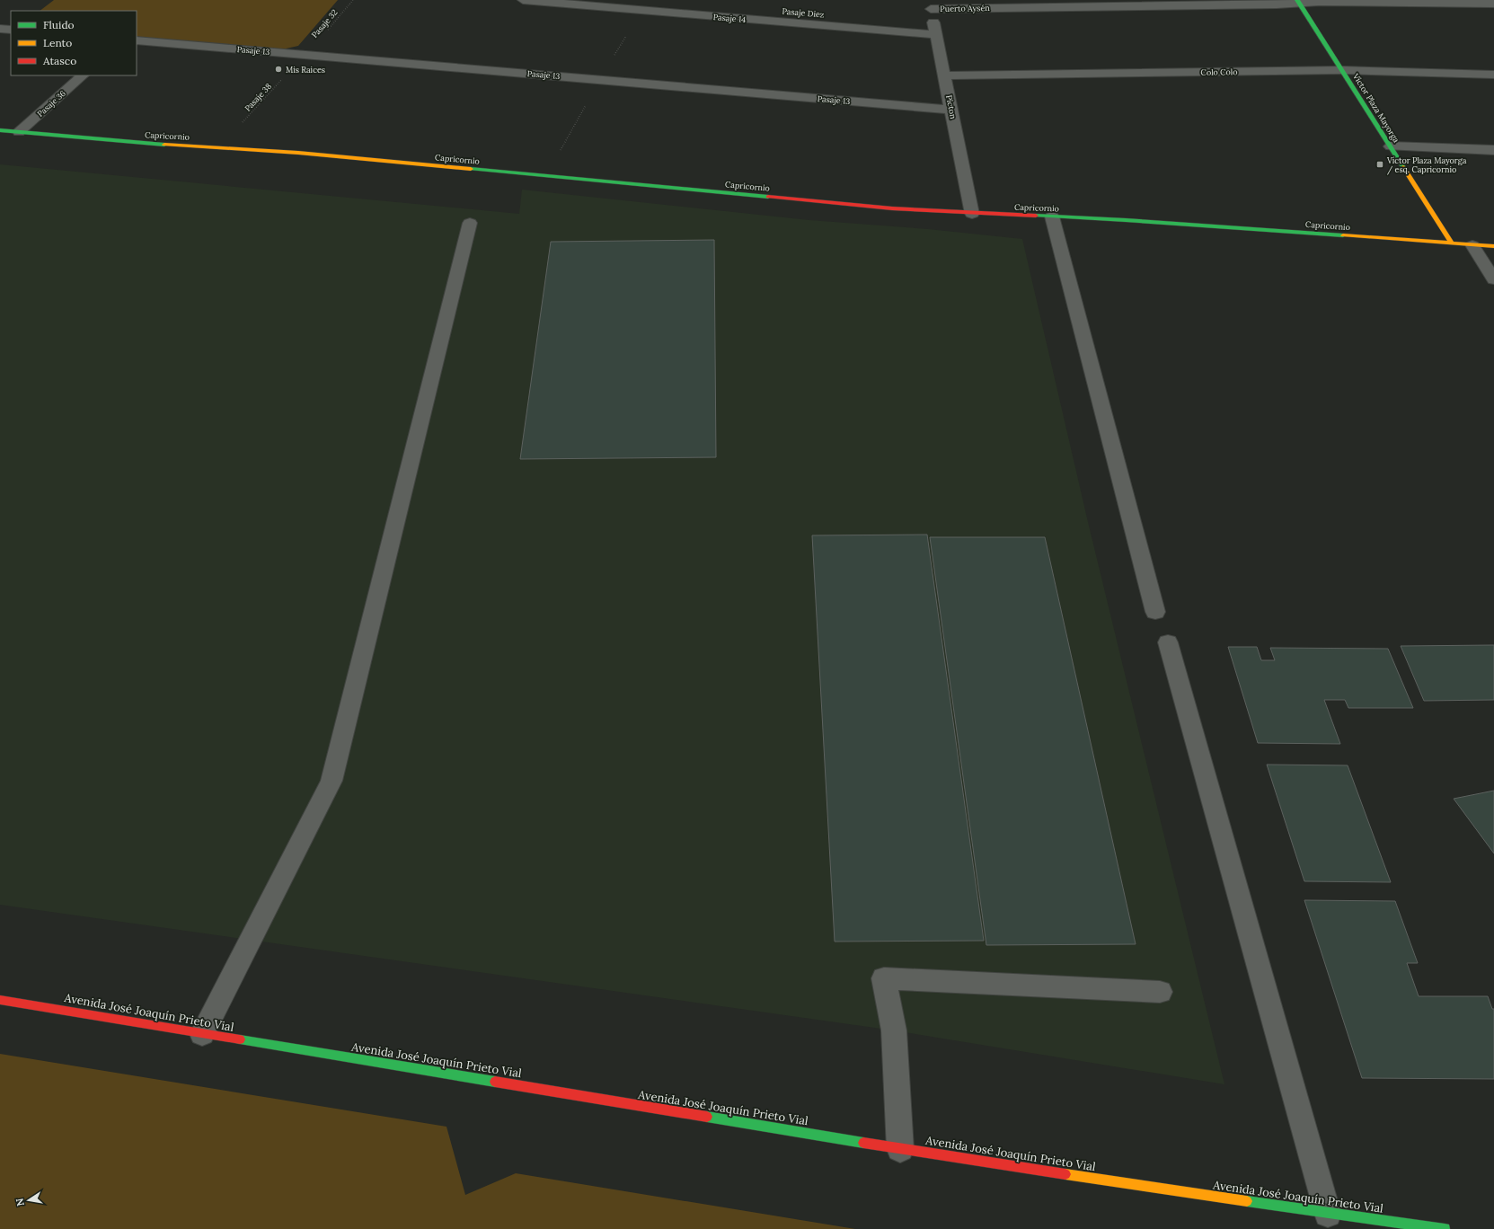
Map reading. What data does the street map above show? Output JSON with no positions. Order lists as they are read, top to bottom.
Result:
{
  "streets": {
    "street": [
      "Puerto Aysén",
      "Pasaje Diez",
      "Pasaje 14",
      "Pasaje 13",
      "Colo Colo",
      "Pasaje 36",
      "Picton",
      "Víctor Plaza Mayorga",
      "Capricornio",
      "Avenida José Joaquín Prieto Vial"
    ],
    "path": ["Pasaje 32", "Pasaje 38"]
  },
  "crossings": [
    ["Puerto Aysén", "Picton"],
    ["Puerto Aysén", "Víctor Plaza Mayorga"],
    ["Pasaje Diez", "Pasaje 14"],
    ["Pasaje Diez", "Picton"],
    ["Pasaje 14", "Picton"],
    ["Pasaje 32", "Pasaje 13"],
    ["Pasaje 32", "Pasaje 38"],
    ["Pasaje 13", "Pasaje 38"],
    ["Pasaje 13", "Picton"],
    ["Colo Colo", "Picton"],
    ["Colo Colo", "Víctor Plaza Mayorga"],
    ["Pasaje 38", "Capricornio"],
    ["Pasaje 36", "Capricornio"],
    ["Picton", "Capricornio"],
    ["Víctor Plaza Mayorga", "Capricornio"]
  ],
  "places": {
    "other": ["Mis Raices"],
    "transit": ["Víctor Plaza Mayorga / esq. Capricornio"]
  },
  "legend": ["Fluido", "Lento", "Atasco"],
  "north": "left"
}
